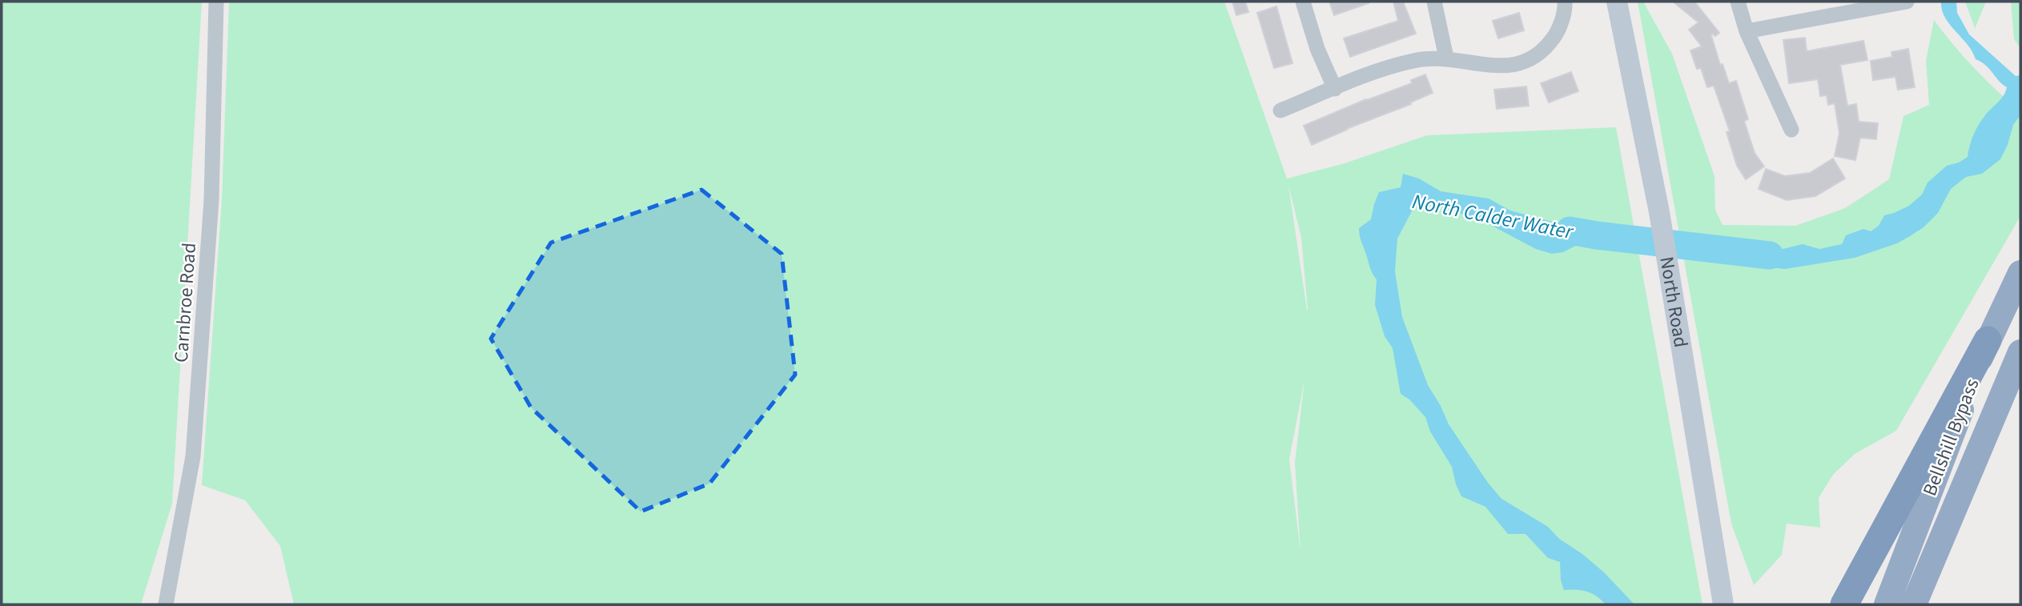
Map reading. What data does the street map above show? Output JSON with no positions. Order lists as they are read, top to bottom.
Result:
{
  "streets": {
    "highway": ["Bellshill Bypass"],
    "main road": ["North Road"],
    "street": ["Carnbroe Road"]
  },
  "water": ["North Calder Water"]
}
